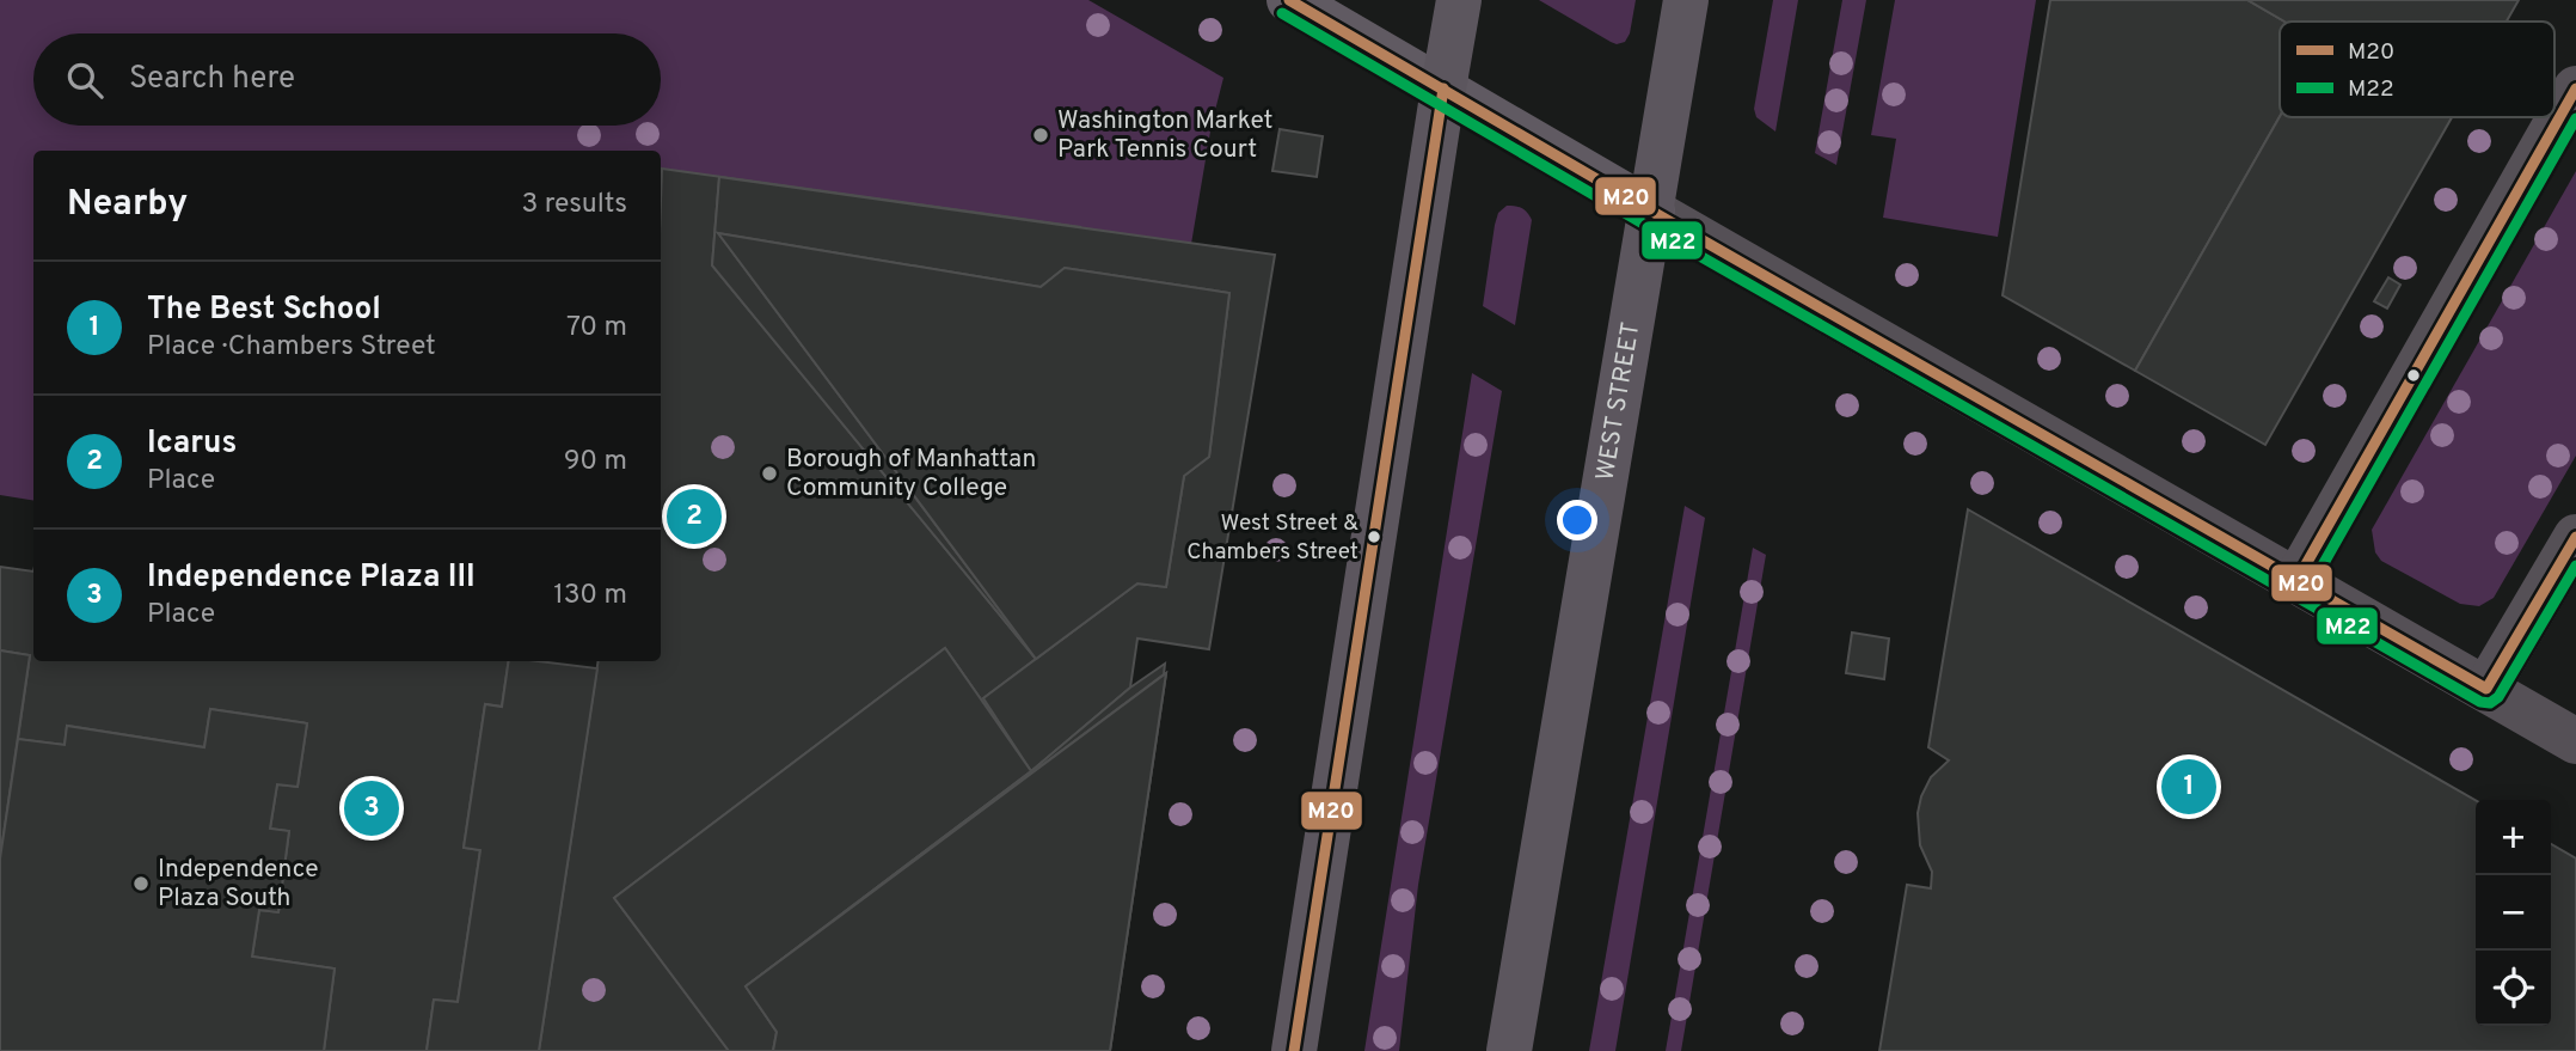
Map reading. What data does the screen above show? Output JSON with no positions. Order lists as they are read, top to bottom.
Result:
{
  "streets": {
    "highway": ["WEST STREET"]
  },
  "places": [
    "Washington Market Park Tennis Court",
    "Borough of Manhattan Community College",
    "West Street & Chambers Street",
    "Independence Plaza South"
  ],
  "lines": ["transit line M20", "transit line M22"],
  "legend": ["M20", "M22"],
  "page": {
    "search": "Search here",
    "heading": ["Nearby", "3 results"],
    "list": [
      {
        "mark": "1",
        "name": "The Best School",
        "note": "Place · Chambers Street",
        "value": "70 m"
      },
      {
        "mark": "2",
        "name": "Icarus",
        "note": "Place",
        "value": "90 m"
      },
      {
        "mark": "3",
        "name": "Independence Plaza III",
        "note": "Place",
        "value": "130 m"
      }
    ],
    "pins": ["2", "1", "3"],
    "map_buttons": ["+", "−"]
  }
}
